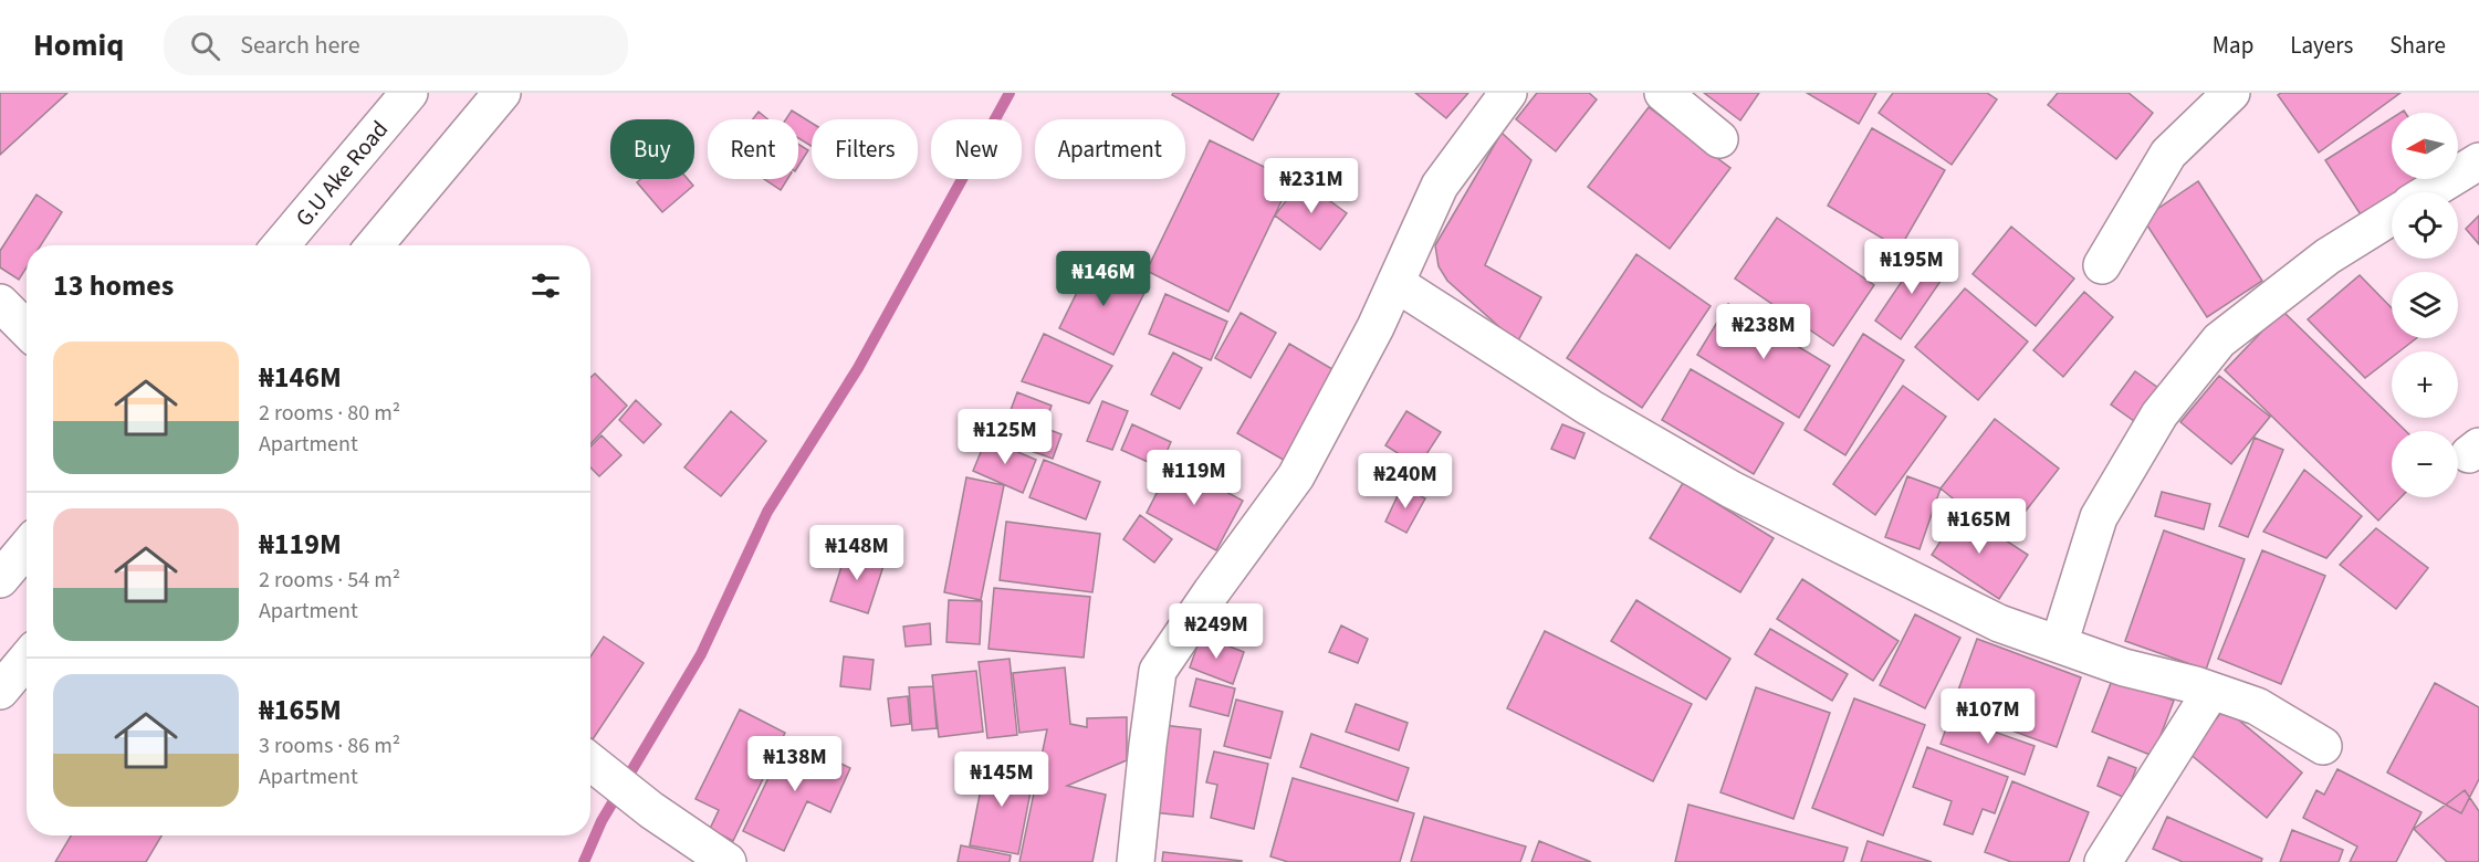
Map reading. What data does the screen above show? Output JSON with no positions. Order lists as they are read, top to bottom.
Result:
{
  "streets": {
    "street": ["G.U Ake Road"]
  },
  "north": "left",
  "page": {
    "header": "Homiq",
    "search": "Search here",
    "nav": ["Map", "Layers", "Share"],
    "map_buttons": ["+", "−"],
    "chip": [
      "Buy",
      "Rent",
      "Filters",
      "New",
      "Apartment"
    ],
    "price": [
      "₦231M",
      "₦195M",
      "₦146M",
      "₦238M",
      "₦125M",
      "₦119M",
      "₦240M",
      "₦165M",
      "₦148M",
      "₦249M",
      "₦107M",
      "₦138M",
      "₦145M"
    ],
    "heading": "13 homes",
    "list": [
      {
        "name": "₦146M",
        "note": "2 rooms · 80 m² · Apartment"
      },
      {
        "name": "₦119M",
        "note": "2 rooms · 54 m² · Apartment"
      },
      {
        "name": "₦165M",
        "note": "3 rooms · 86 m² · Apartment"
      }
    ]
  }
}
